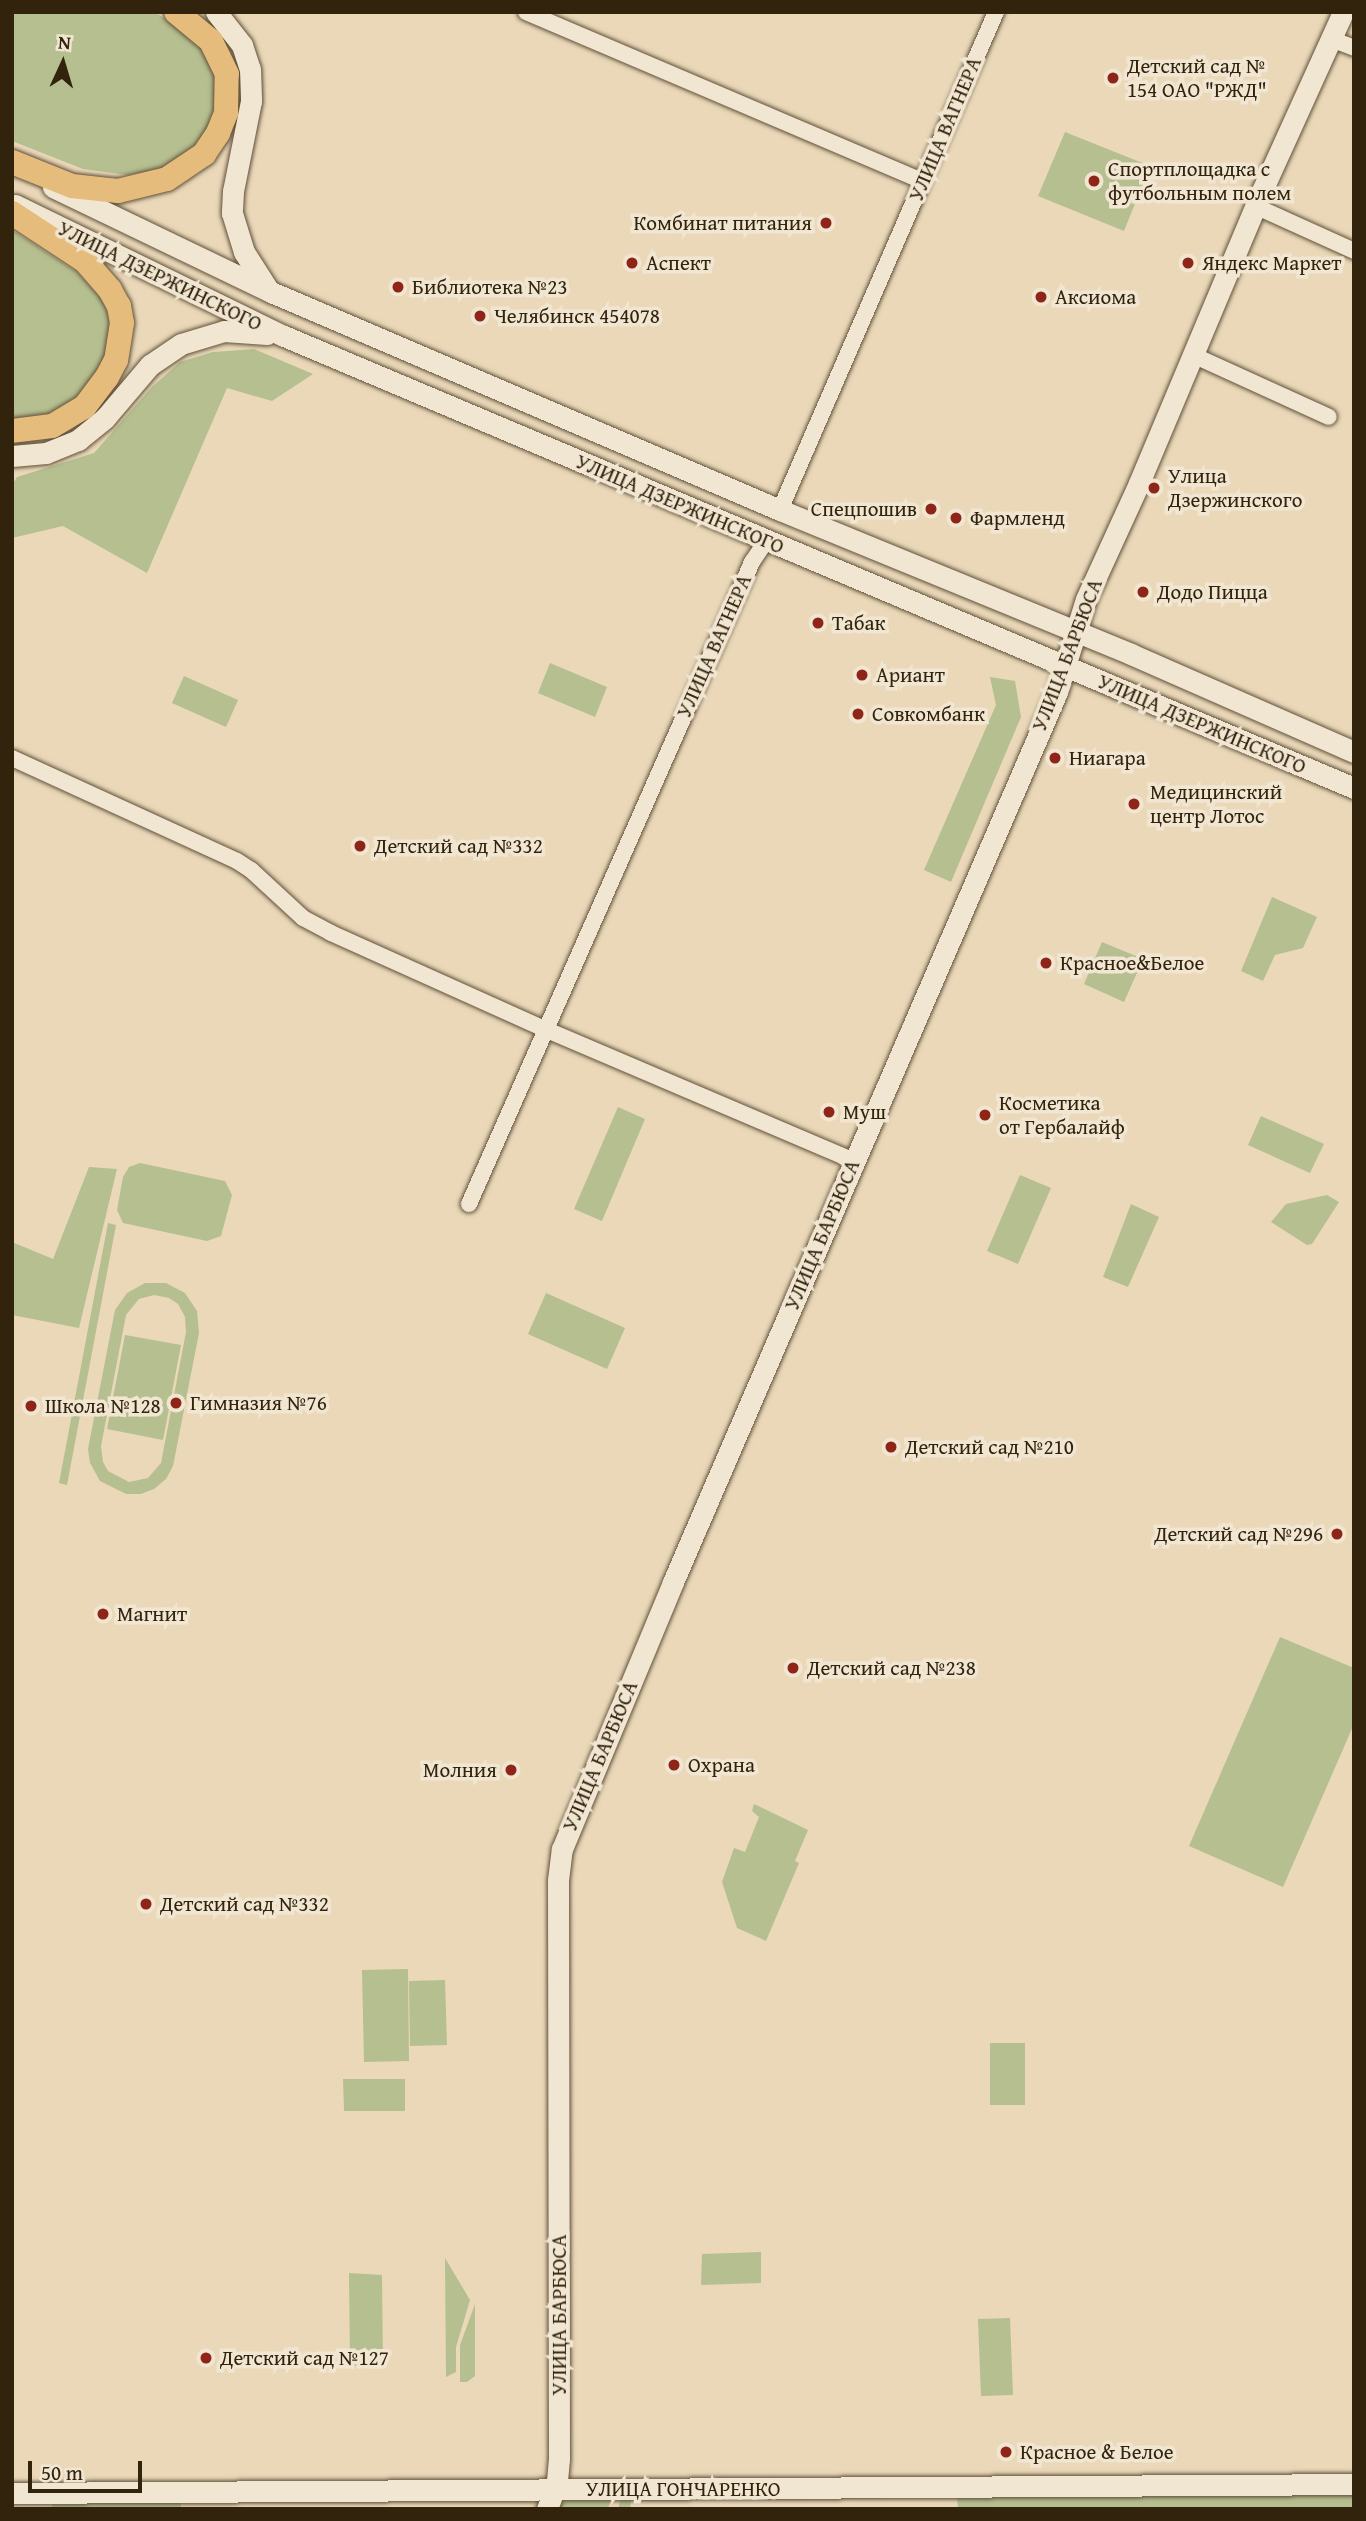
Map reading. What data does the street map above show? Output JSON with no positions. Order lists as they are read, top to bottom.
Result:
{
  "streets": {
    "street": [
      "УЛИЦА ВАГНЕРА",
      "УЛИЦА ДЗЕРЖИНСКОГО",
      "УЛИЦА БАРБЮСА",
      "УЛИЦА ГОНЧАРЕНКО"
    ]
  },
  "crossings": [
    ["УЛИЦА ВАГНЕРА", "УЛИЦА ДЗЕРЖИНСКОГО"],
    ["УЛИЦА ДЗЕРЖИНСКОГО", "УЛИЦА БАРБЮСА"],
    ["УЛИЦА БАРБЮСА", "УЛИЦА ГОНЧАРЕНКО"]
  ],
  "places": [
    "Детский сад № 154 ОАО \"РЖД\"",
    "Спортплощадка с футбольным полем",
    "Комбинат питания",
    "Аспект",
    "Яндекс Маркет",
    "Библиотека №23",
    "Аксиома",
    "Челябинск 454078",
    "Улица Дзержинского",
    "Спецпошив",
    "Фармленд",
    "Додо Пицца",
    "Табак",
    "Ариант",
    "Совкомбанк",
    "Ниагара",
    "Медицинский центр Лотос",
    "Детский cад №332",
    "Красное&Белое",
    "Муш",
    "Косметика от Гербалайф",
    "Гимназия №76",
    "Школа №128",
    "Детский сад №210",
    "Детский сад №296",
    "Магнит",
    "Детский сад №238",
    "Охрана",
    "Молния",
    "Детский сад №332",
    "Детский сад №127",
    "Красное & Белое"
  ],
  "scale_bar": "50 m",
  "north": "top"
}
